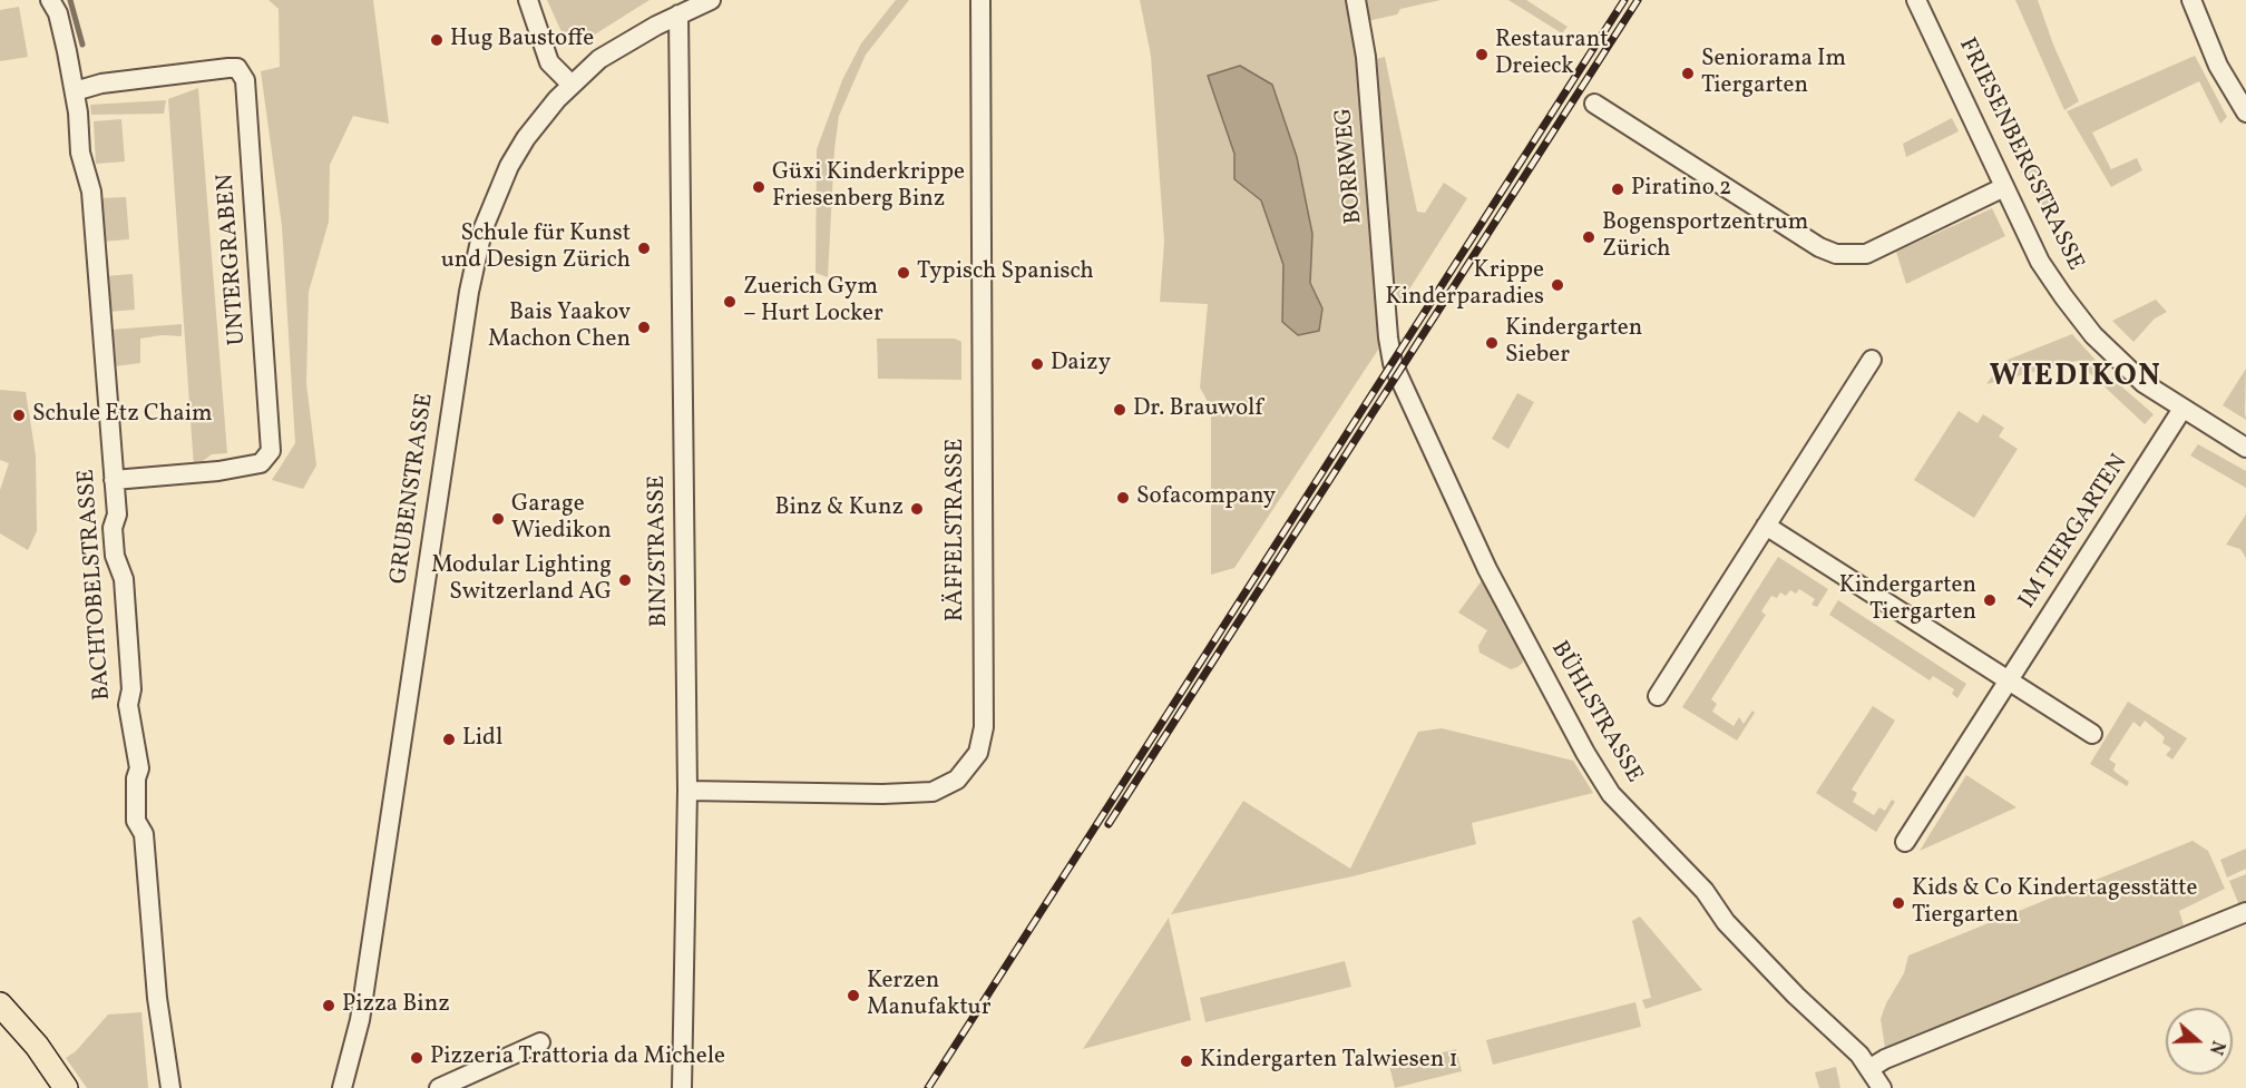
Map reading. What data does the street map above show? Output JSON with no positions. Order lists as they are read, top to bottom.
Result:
{
  "streets": {
    "street": [
      "FRIESENBERGSTRASSE",
      "BORRWEG",
      "UNTERGRABEN",
      "GRUBENSTRASSE",
      "RÄFFELSTRASSE",
      "IM TIERGARTEN",
      "BINZSTRASSE",
      "BACHTOBELSTRASSE",
      "BÜHLSTRASSE"
    ]
  },
  "crossings": [
    ["FRIESENBERGSTRASSE", "IM TIERGARTEN"],
    ["BORRWEG", "BÜHLSTRASSE"],
    ["UNTERGRABEN", "BACHTOBELSTRASSE"],
    ["GRUBENSTRASSE", "BINZSTRASSE"],
    ["RÄFFELSTRASSE", "BINZSTRASSE"]
  ],
  "districts": ["WIEDIKON"],
  "places": [
    "Hug Baustoffe",
    "Restaurant Dreieck",
    "Seniorama Im Tiergarten",
    "Güxi Kinderkrippe Friesenberg Binz",
    "Piratino 2",
    "Bogensportzentrum Zürich",
    "Schule für Kunst und Design Zürich",
    "Typisch Spanisch",
    "Krippe Kinderparadies",
    "Zuerich Gym – Hurt Locker",
    "Bais Yaakov Machon Chen",
    "Kindergarten Sieber",
    "Daizy",
    "Dr. Brauwolf",
    "Schule Etz Chaim",
    "Sofacompany",
    "Binz & Kunz",
    "Garage Wiedikon",
    "Modular Lighting Switzerland AG",
    "Kindergarten Tiergarten",
    "Lidl",
    "Kids & Co Kindertagesstätte Tiergarten",
    "Kerzen Manufaktur",
    "Pizza Binz",
    "Pizzeria Trattoria da Michele",
    "Kindergarten Talwiesen 1"
  ],
  "north": "right"
}
